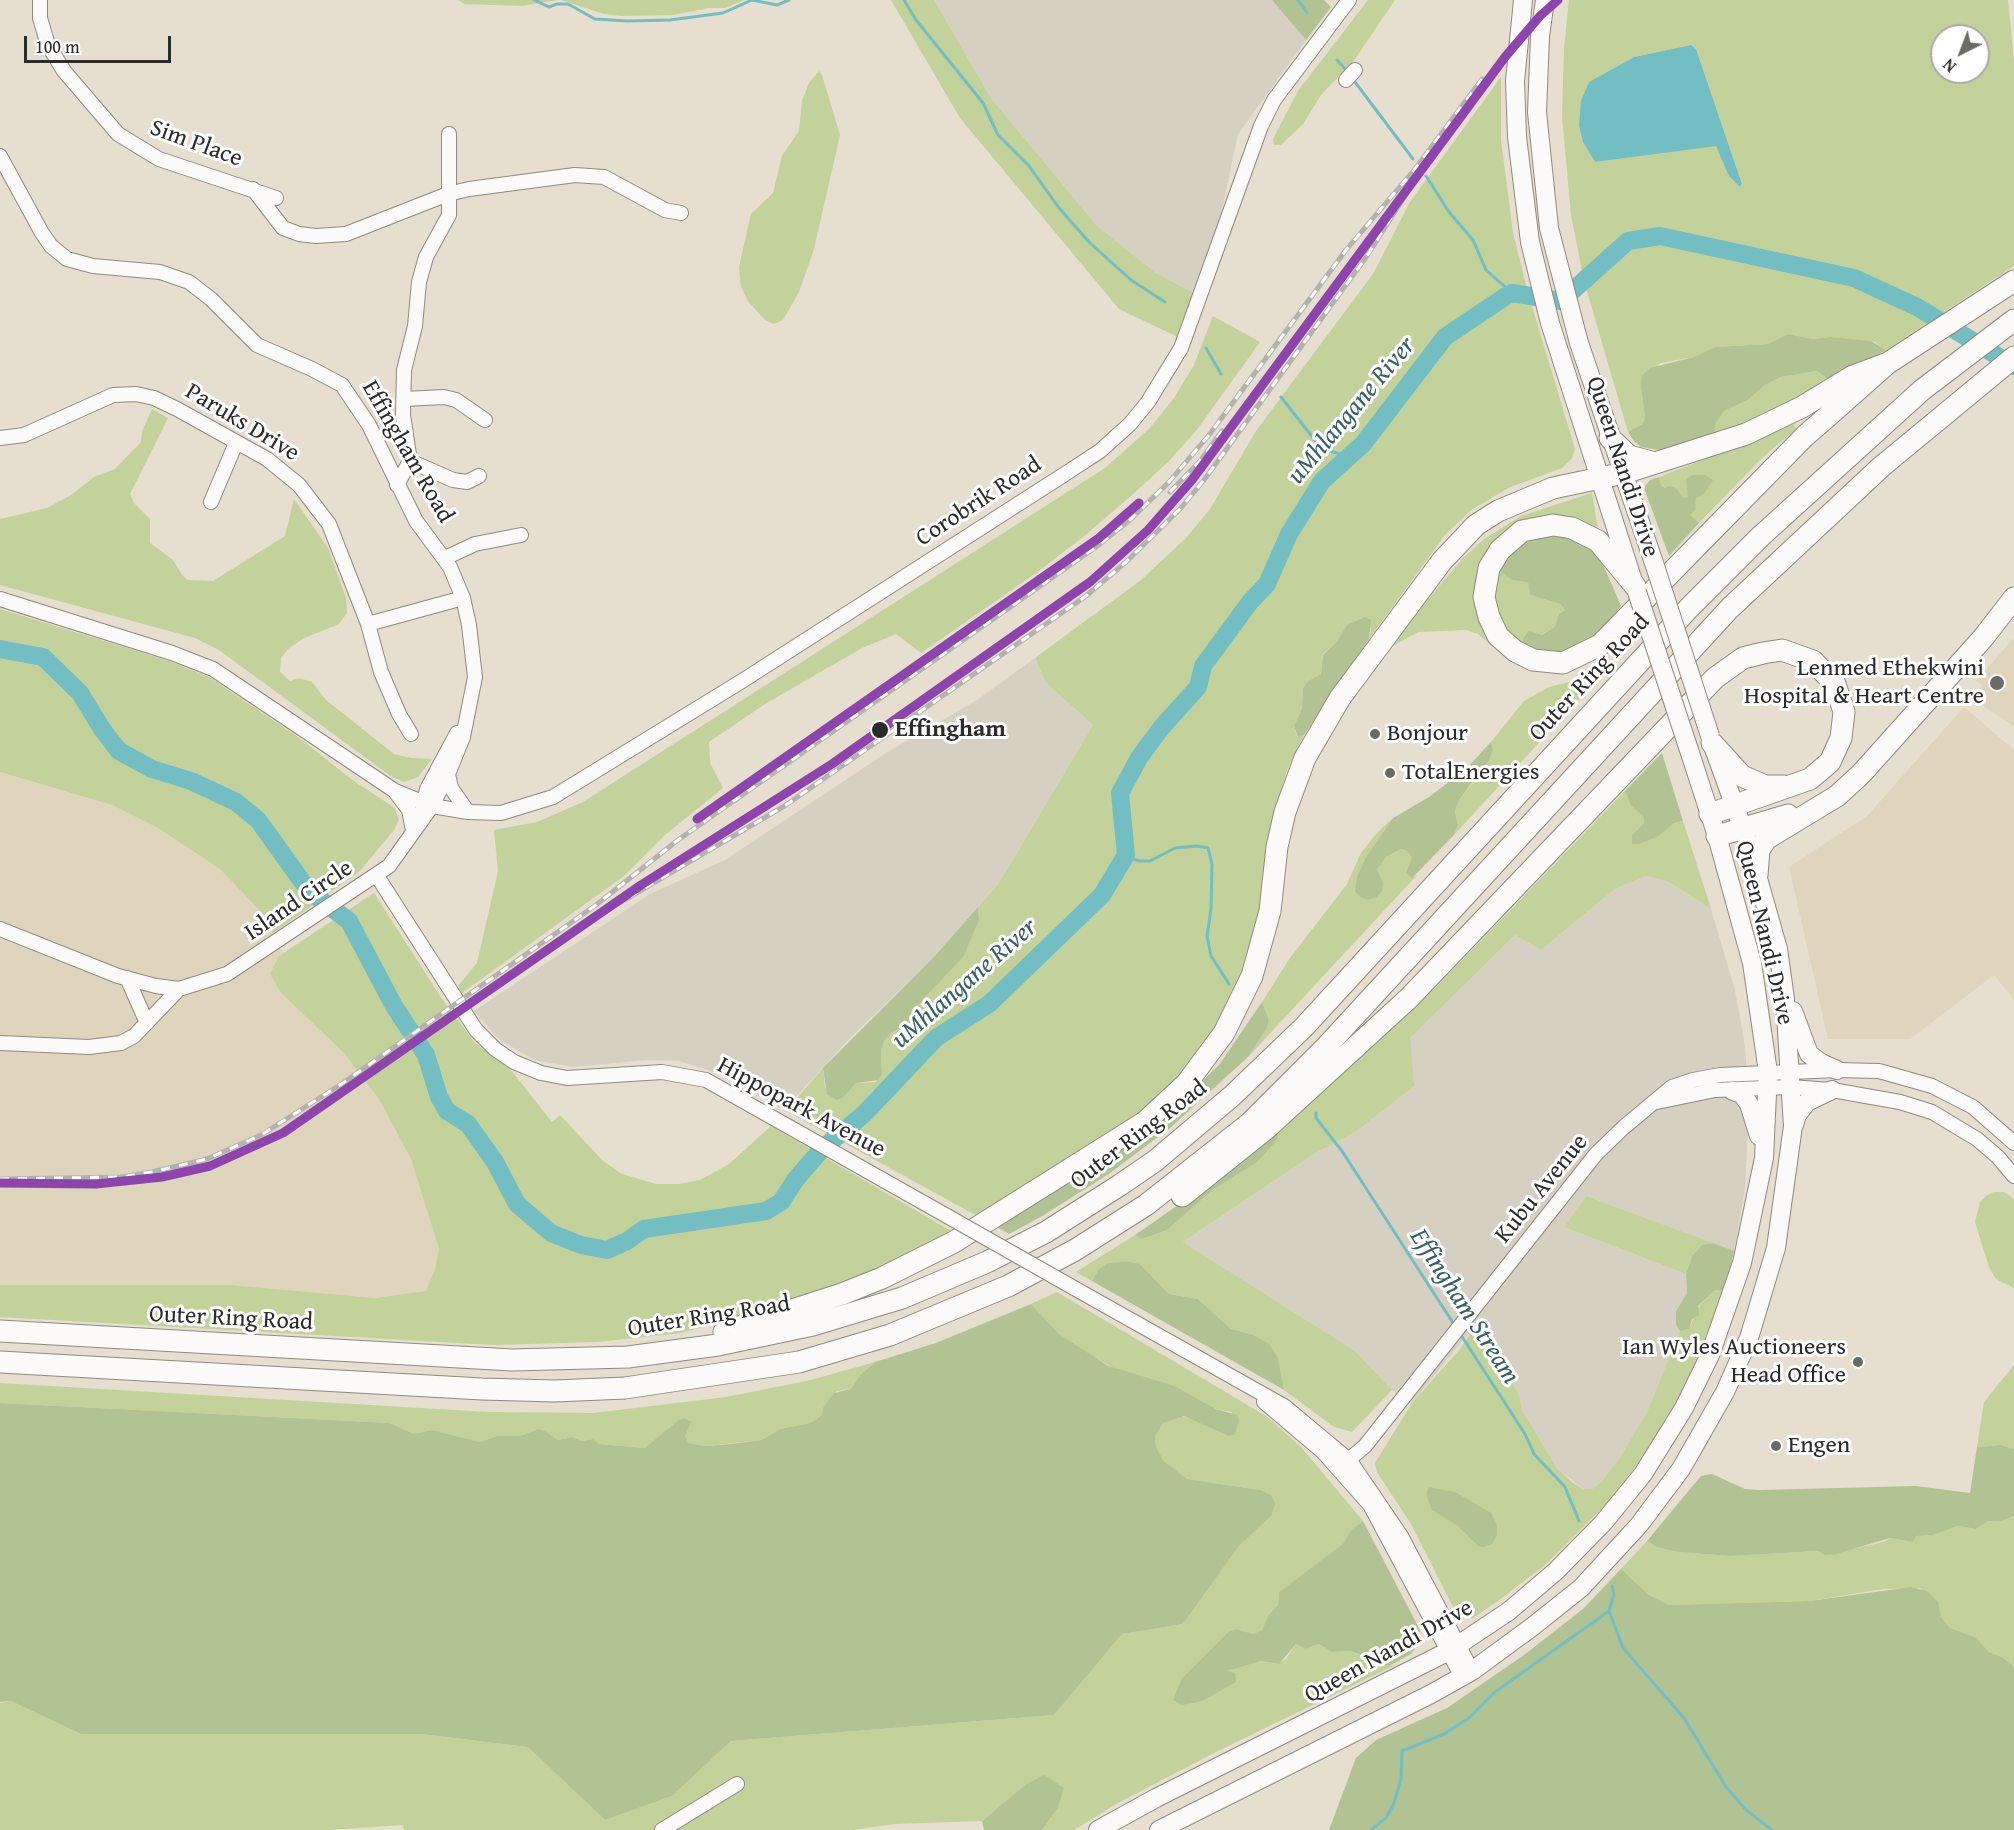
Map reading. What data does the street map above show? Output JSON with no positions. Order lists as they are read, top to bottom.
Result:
{
  "streets": {
    "highway": ["Outer Ring Road"],
    "main road": ["Queen Nandi Drive"],
    "street": [
      "Sim Place",
      "Paruks Drive",
      "Effingham Road",
      "Corobrik Road",
      "Island Circle",
      "Hippopark Avenue",
      "Kubu Avenue"
    ]
  },
  "crossings": [
    ["Effingham Road", "Corobrik Road"],
    ["Effingham Road", "Island Circle"],
    ["Queen Nandi Drive", "Hippopark Avenue"],
    ["Queen Nandi Drive", "Kubu Avenue"],
    ["Corobrik Road", "Island Circle"],
    ["Island Circle", "Hippopark Avenue"],
    ["Hippopark Avenue", "Kubu Avenue"]
  ],
  "water": ["uMhlangane River", "Effingham Stream"],
  "places": [
    "Lenmed Ethekwini Hospital & Heart Centre",
    "Effingham",
    "Bonjour",
    "TotalEnergies",
    "Ian Wyles Auctioneers Head Office",
    "Engen"
  ],
  "scale_bar": "100 m",
  "north": "bottom left"
}
